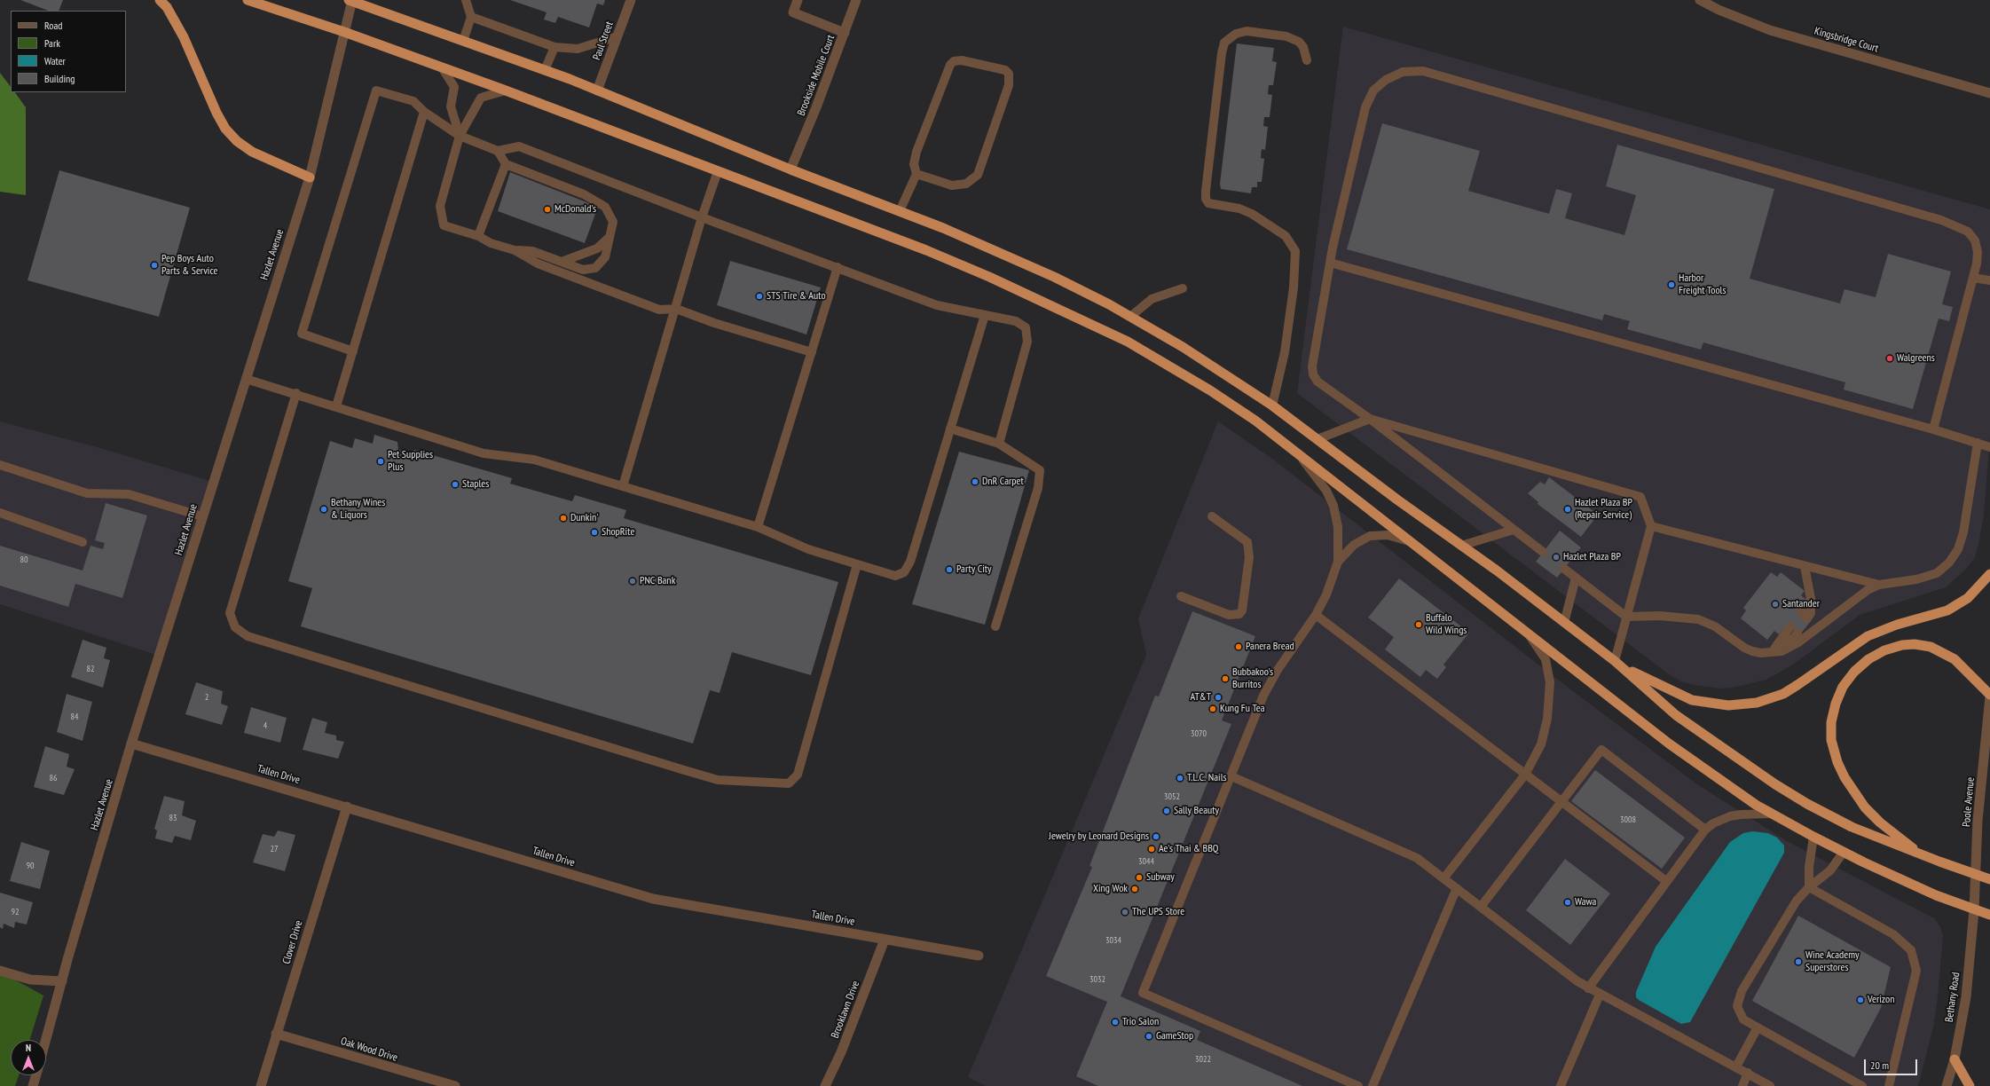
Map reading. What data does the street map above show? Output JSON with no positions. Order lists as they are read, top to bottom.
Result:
{
  "streets": {
    "street": [
      "Kingsbridge Court",
      "Paul Street",
      "Brookside Mobile Court",
      "Hazlet Avenue",
      "Tallen Drive",
      "Poole Avenue",
      "Clover Drive",
      "Bethany Road",
      "Brooklawn Drive",
      "Oak Wood Drive"
    ]
  },
  "crossings": [
    ["Hazlet Avenue", "Tallen Drive"],
    ["Tallen Drive", "Clover Drive"],
    ["Tallen Drive", "Brooklawn Drive"],
    ["Poole Avenue", "Bethany Road"],
    ["Clover Drive", "Oak Wood Drive"]
  ],
  "places": [
    "McDonald's",
    "Pep Boys Auto Parts & Service",
    "Harbor Freight Tools",
    "STS Tire & Auto",
    "Walgreens",
    "Pet Supplies Plus",
    "DnR Carpet",
    "Staples",
    "Bethany Wines & Liquors",
    "Hazlet Plaza BP (Repair Service)",
    "Dunkin'",
    "ShopRite",
    "Hazlet Plaza BP",
    "Party City",
    "PNC Bank",
    "Santander",
    "Buffalo Wild Wings",
    "Panera Bread",
    "Bubbakoo's Burritos",
    "AT&T",
    "Kung Fu Tea",
    "T.L.C. Nails",
    "Sally Beauty",
    "Jewelry by Leonard Designs",
    "Ae's Thai & BBQ",
    "Subway",
    "Xing Wok",
    "Wawa",
    "The UPS Store",
    "Wine Academy Superstores",
    "Verizon",
    "Trio Salon",
    "GameStop"
  ],
  "house_numbers": [
    "80",
    "82",
    "2",
    "84",
    "4",
    "3070",
    "86",
    "3052",
    "83",
    "3008",
    "27",
    "3044",
    "90",
    "92",
    "3034",
    "3032",
    "3022"
  ],
  "legend": [
    "Road",
    "Park",
    "Water",
    "Building"
  ],
  "scale_bar": "20 m",
  "north": "top"
}
